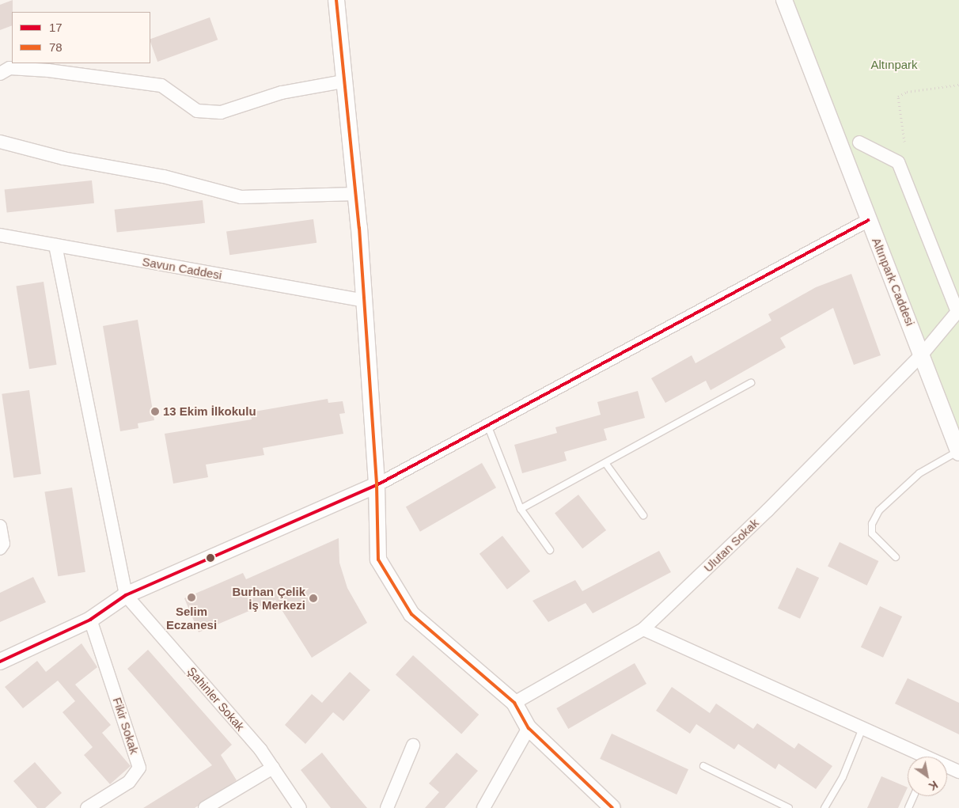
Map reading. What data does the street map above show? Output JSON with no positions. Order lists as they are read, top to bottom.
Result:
{
  "streets": {
    "street": [
      "Savun Caddesi",
      "Altınpark Caddesi",
      "Ulutan Sokak",
      "Şahinler Sokak",
      "Fikir Sokak"
    ]
  },
  "crossings": [
    ["Altınpark Caddesi", "Ulutan Sokak"]
  ],
  "parks": ["Altınpark"],
  "places": ["13 Ekim İlkokulu", "Selim Eczanesi", "Burhan Çelik İş Merkezi"],
  "lines": ["transit line 78", "transit line 17"],
  "legend": ["17", "78"],
  "north": "bottom right"
}
